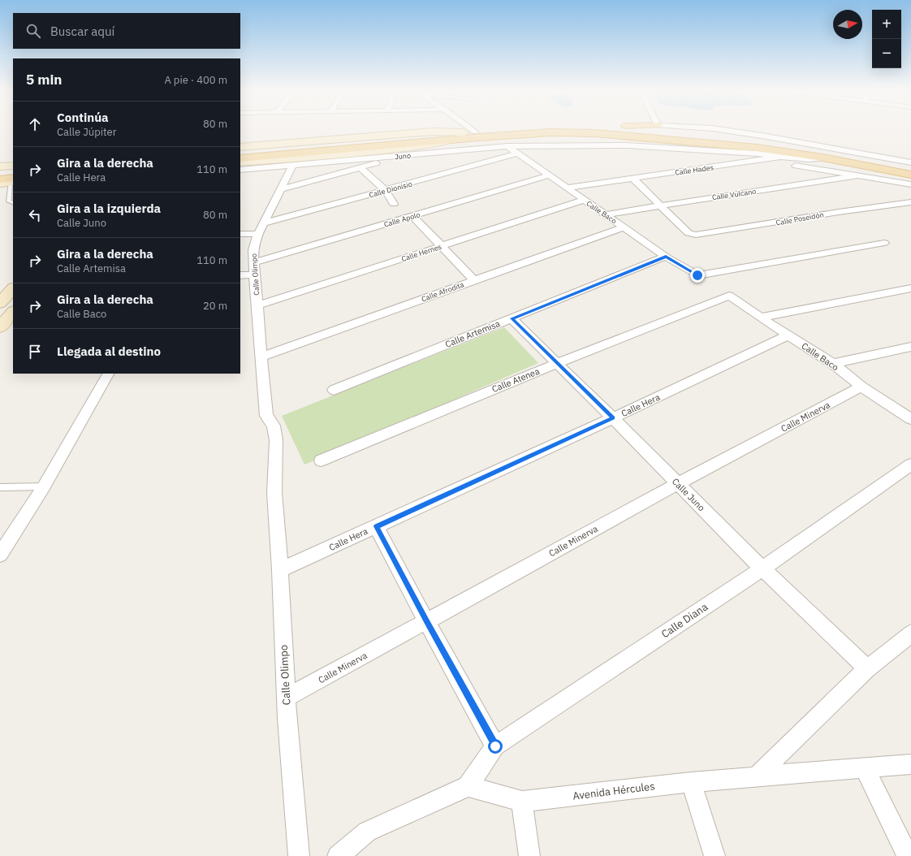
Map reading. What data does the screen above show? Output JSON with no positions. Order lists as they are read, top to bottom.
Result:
{
  "streets": {
    "street": [
      "Juno",
      "Calle Hades",
      "Calle Dionisio",
      "Calle Vulcano",
      "Calle Baco",
      "Calle Poseidón",
      "Calle Apolo",
      "Calle Hernes",
      "Calle Olimpo",
      "Calle Afrodita",
      "Calle Artemisa",
      "Calle Atenea",
      "Calle Hera",
      "Calle Minerva",
      "Calle Juno",
      "Calle Diana",
      "Avenida Hércules"
    ]
  },
  "crossings": [
    ["Juno", "Calle Hades"],
    ["Juno", "Calle Baco"],
    ["Juno", "Calle Olimpo"],
    ["Calle Hades", "Calle Baco"],
    ["Calle Dionisio", "Calle Baco"],
    ["Calle Dionisio", "Calle Olimpo"],
    ["Calle Vulcano", "Calle Baco"],
    ["Calle Vulcano", "Calle Poseidón"],
    ["Calle Baco", "Calle Apolo"],
    ["Calle Baco", "Calle Hernes"],
    ["Calle Baco", "Calle Afrodita"],
    ["Calle Baco", "Calle Artemisa"],
    ["Calle Baco", "Calle Atenea"],
    ["Calle Baco", "Calle Hera"],
    ["Calle Baco", "Calle Minerva"],
    ["Calle Apolo", "Calle Olimpo"],
    ["Calle Hernes", "Calle Olimpo"],
    ["Calle Olimpo", "Calle Afrodita"],
    ["Calle Olimpo", "Calle Hera"],
    ["Calle Olimpo", "Calle Minerva"],
    ["Calle Artemisa", "Calle Juno"],
    ["Calle Atenea", "Calle Juno"],
    ["Calle Hera", "Calle Juno"],
    ["Calle Minerva", "Calle Juno"],
    ["Calle Juno", "Calle Diana"],
    ["Calle Diana", "Avenida Hércules"]
  ],
  "north": "right",
  "page": {
    "map_buttons": ["+", "−"],
    "search": "Buscar aquí",
    "heading": ["5 min", "A pie · 400 m"],
    "list": [
      ["Continúa", "Calle Júpiter", "80 m"],
      ["Gira a la derecha", "Calle Hera", "110 m"],
      ["Gira a la izquierda", "Calle Juno", "80 m"],
      ["Gira a la derecha", "Calle Artemisa", "110 m"],
      ["Gira a la derecha", "Calle Baco", "20 m"],
      "Llegada al destino"
    ]
  }
}
